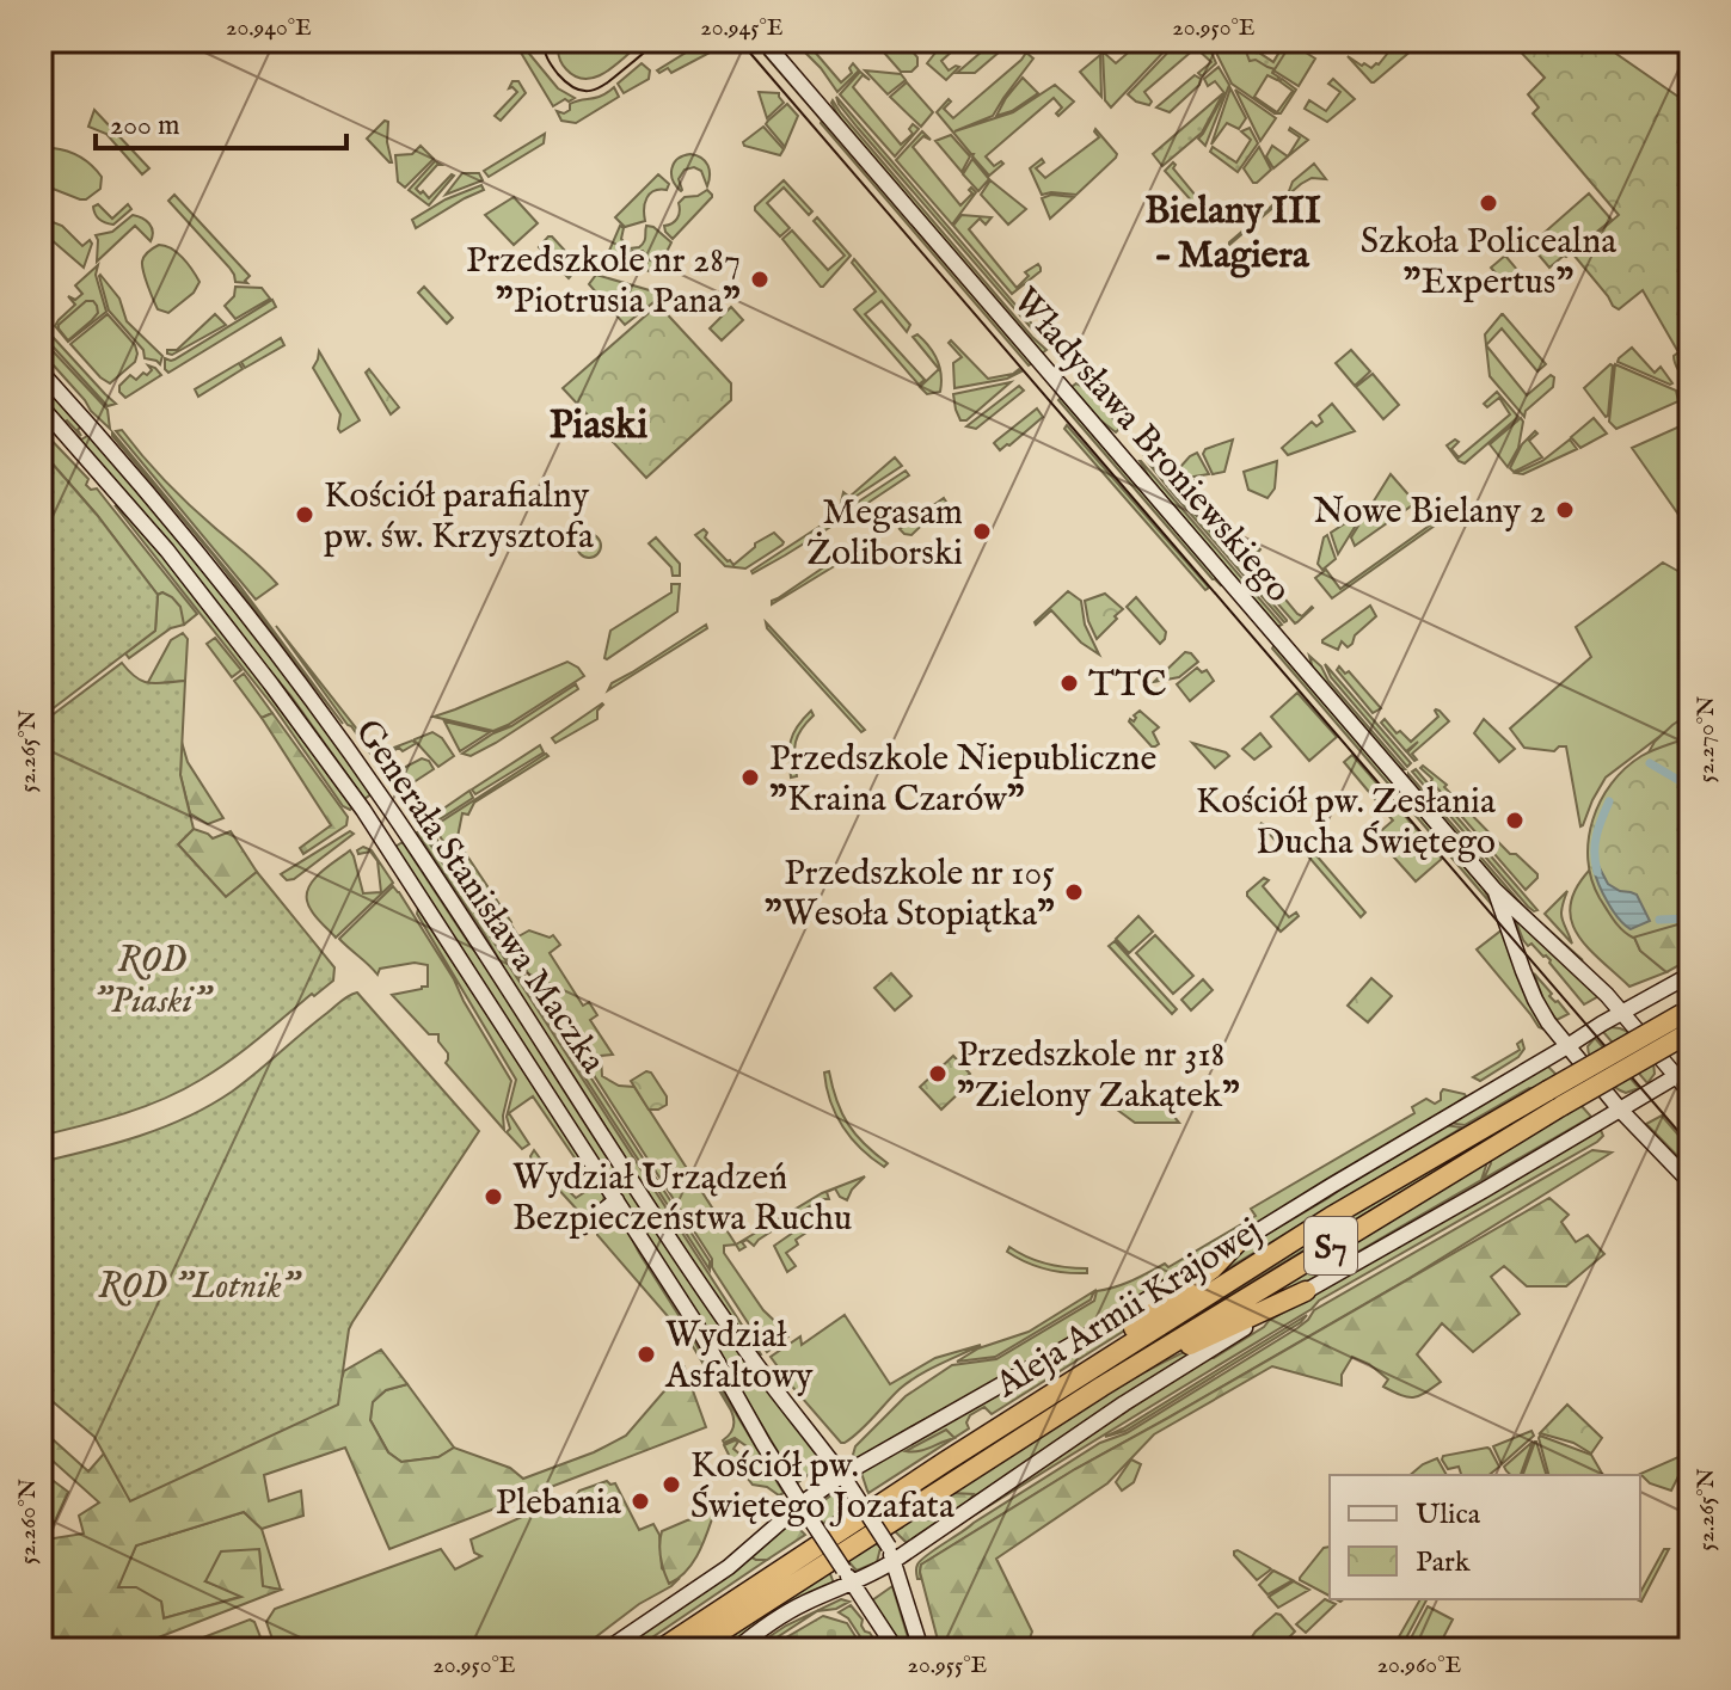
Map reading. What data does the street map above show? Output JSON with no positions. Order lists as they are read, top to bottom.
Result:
{
  "streets": {
    "highway": ["S7", "Aleja Armii Krajowej"],
    "main road": ["Władysława Broniewskiego", "Generała Stanisława Maczka"]
  },
  "crossings": [
    ["Władysława Broniewskiego", "Aleja Armii Krajowej"],
    ["Generała Stanisława Maczka", "Aleja Armii Krajowej"]
  ],
  "districts": ["Bielany III – Magiera", "Piaski"],
  "parks": ["ROD \"Piaski\"", "ROD \"Lotnik\""],
  "places": [
    "Szkoła Policealna \"Expertus\"",
    "Przedszkole nr 287 \"Piotrusia Pana\"",
    "Nowe Bielany 2",
    "Kościół parafialny pw. św. Krzysztofa",
    "Megasam Żoliborski",
    "TTC",
    "Przedszkole Niepubliczne \"Kraina Czarów\"",
    "Kościół pw. Zesłania Ducha Świętego",
    "Przedszkole nr 105 \"Wesoła Stopiątka\"",
    "Przedszkole nr 318 \"Zielony Zakątek\"",
    "Wydział Urządzeń Bezpieczeństwa Ruchu",
    "Wydział Asfaltowy",
    "Kościół pw. Świętego Jozafata",
    "Plebania"
  ],
  "legend": ["Ulica", "Park"],
  "scale_bar": "200 m",
  "coordinates": [
    "20.940°E",
    "20.945°E",
    "20.950°E",
    "52.270°N",
    "52.265°N",
    "52.260°N",
    "20.955°E",
    "20.960°E"
  ]
}
